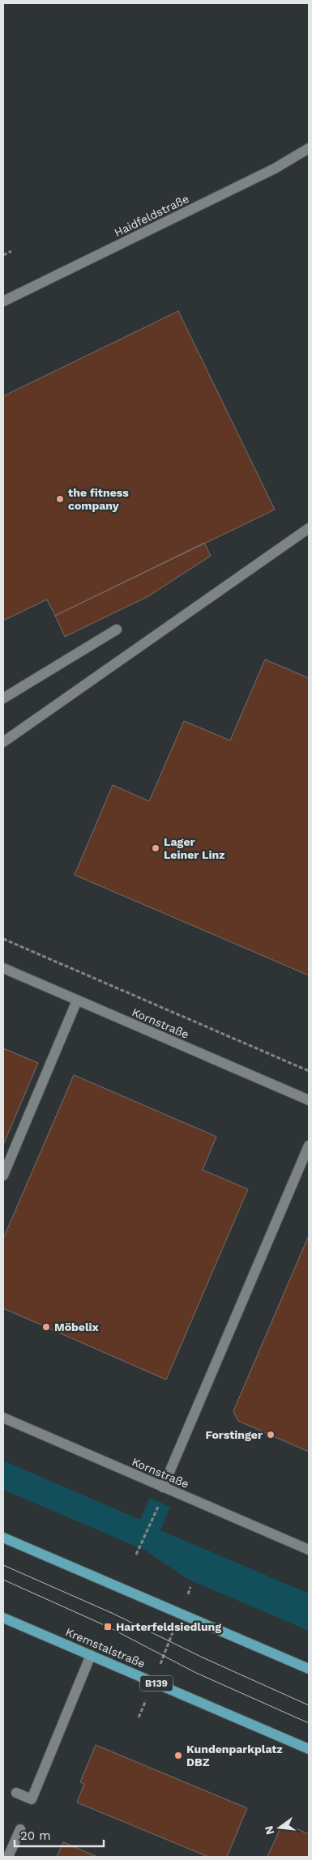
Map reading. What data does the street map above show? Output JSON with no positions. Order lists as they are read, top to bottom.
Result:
{
  "streets": {
    "main road": ["Kremstalstraße", "B139"],
    "street": ["Haidfeldstraße", "Kornstraße"]
  },
  "places": {
    "other": [
      "the fitness company",
      "Lager Leiner Linz",
      "Möbelix",
      "Forstinger",
      "Kundenparkplatz DBZ"
    ],
    "transit": ["Harterfeldsiedlung"]
  },
  "scale_bar": "20 m",
  "north": "left"
}
